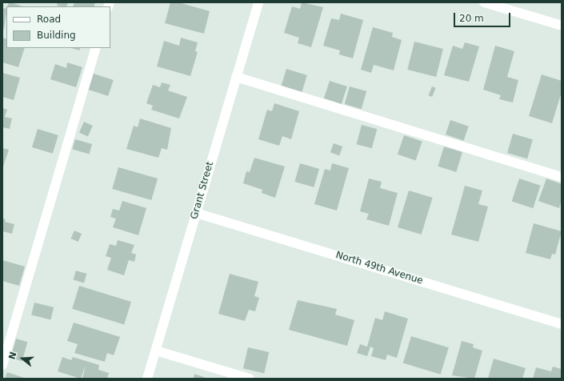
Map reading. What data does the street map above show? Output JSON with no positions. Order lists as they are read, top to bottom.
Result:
{
  "streets": {
    "street": ["Grant Street", "North 49th Avenue"]
  },
  "crossings": [
    ["Grant Street", "North 49th Avenue"]
  ],
  "legend": ["Road", "Building"],
  "scale_bar": "20 m",
  "north": "left"
}
